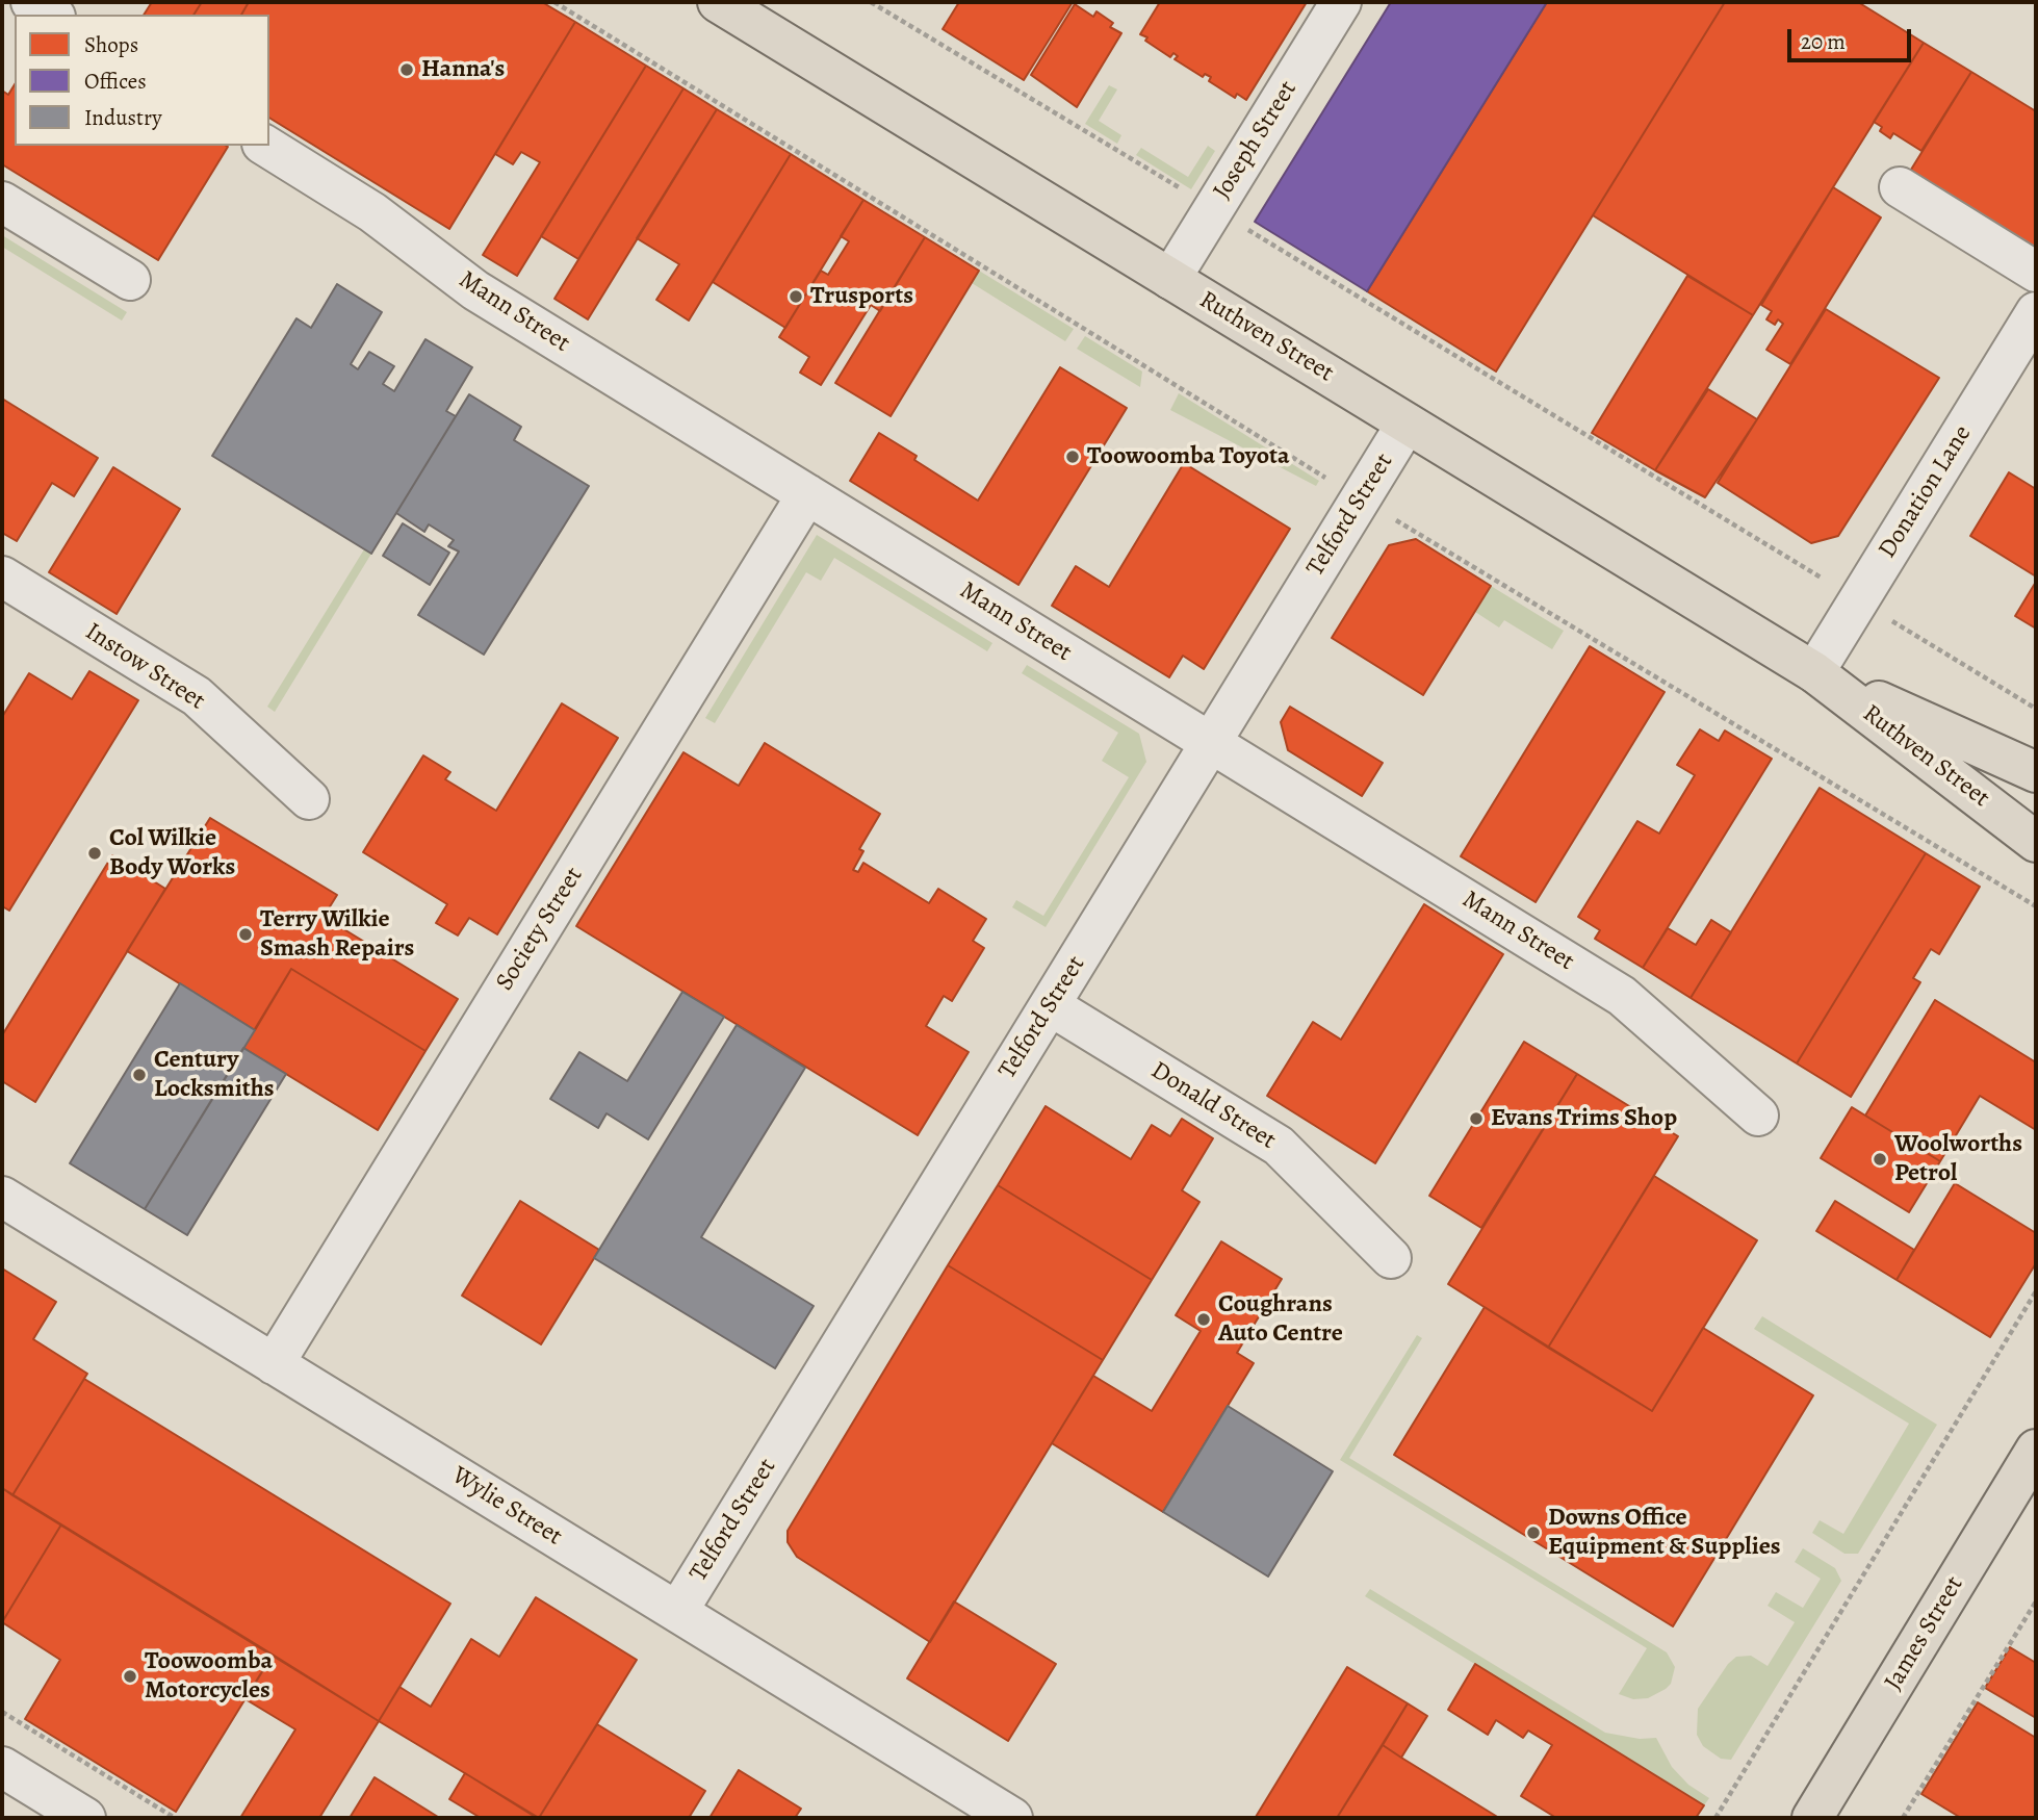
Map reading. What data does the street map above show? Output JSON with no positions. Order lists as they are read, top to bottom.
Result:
{
  "streets": {
    "main road": ["Ruthven Street", "James Street"],
    "street": [
      "Joseph Street",
      "Mann Street",
      "Donation Lane",
      "Telford Street",
      "Instow Street",
      "Society Street",
      "Donald Street",
      "Wylie Street"
    ]
  },
  "crossings": [
    ["Joseph Street", "Ruthven Street"],
    ["Mann Street", "Telford Street"],
    ["Mann Street", "Society Street"],
    ["Ruthven Street", "Donation Lane"],
    ["Ruthven Street", "Telford Street"],
    ["Telford Street", "Donald Street"],
    ["Telford Street", "Wylie Street"],
    ["Society Street", "Wylie Street"]
  ],
  "places": [
    "Hanna's",
    "Trusports",
    "Toowoomba Toyota",
    "Col Wilkie Body Works",
    "Terry Wilkie Smash Repairs",
    "Century Locksmiths",
    "Evans Trims Shop",
    "Woolworths Petrol",
    "Coughrans Auto Centre",
    "Downs Office Equipment & Supplies",
    "Toowoomba Motorcycles"
  ],
  "legend": ["Shops", "Offices", "Industry"],
  "scale_bar": "20 m"
}
